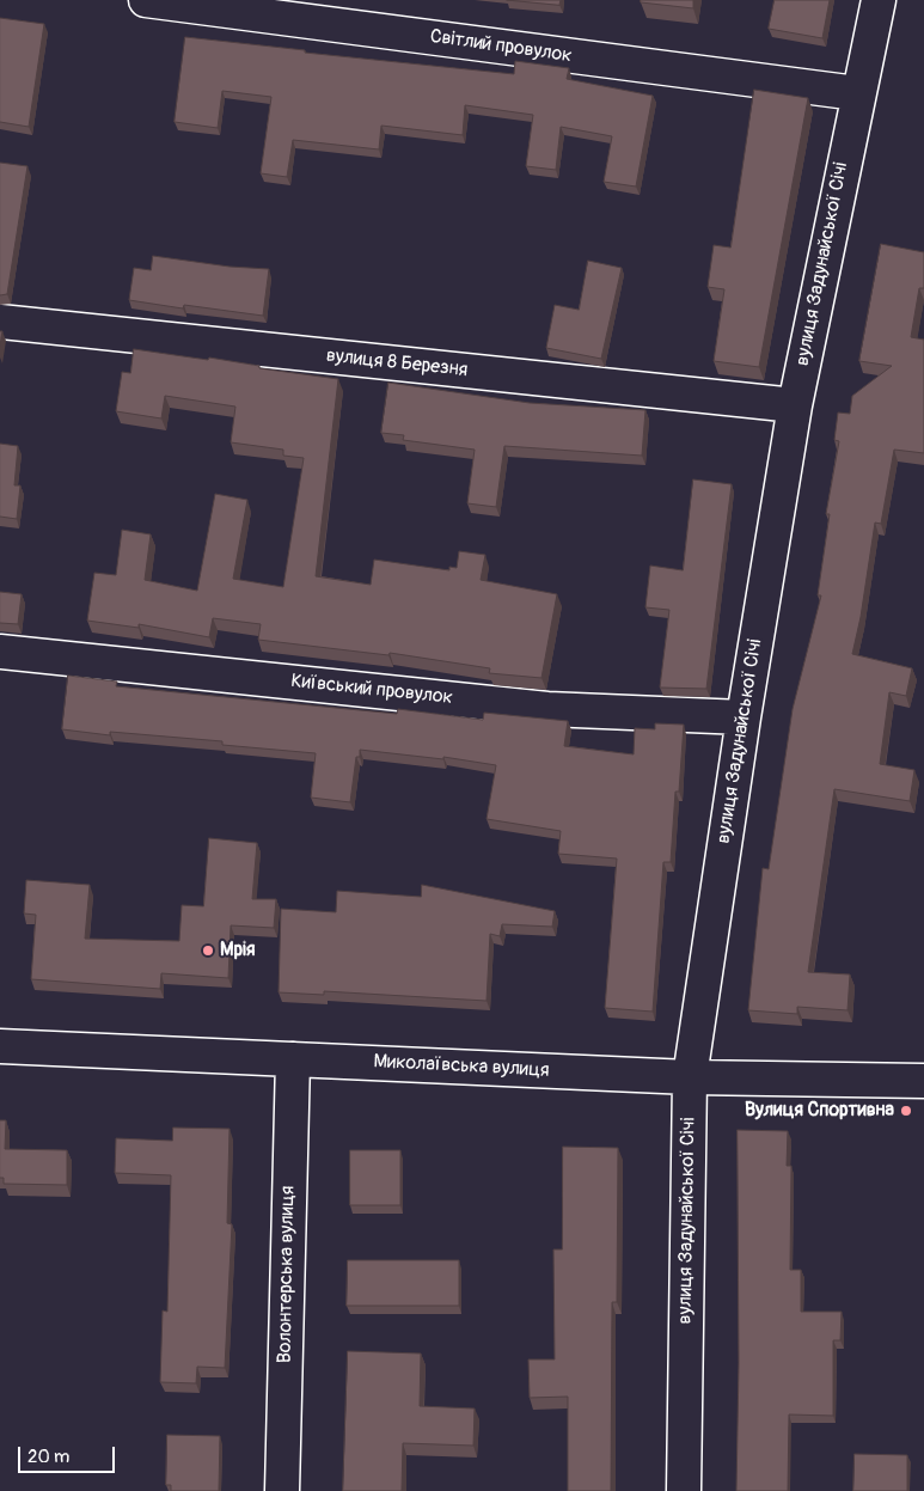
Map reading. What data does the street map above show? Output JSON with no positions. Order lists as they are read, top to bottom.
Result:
{
  "streets": {
    "street": [
      "Світлий провулок",
      "вулиця Задунайської Січі",
      "вулиця 8 Березня",
      "Київський провулок",
      "Миколаївська вулиця",
      "Волонтерська вулиця"
    ]
  },
  "crossings": [
    ["Світлий провулок", "вулиця Задунайської Січі"],
    ["вулиця Задунайської Січі", "вулиця 8 Березня"],
    ["вулиця Задунайської Січі", "Київський провулок"],
    ["вулиця Задунайської Січі", "Миколаївська вулиця"],
    ["Миколаївська вулиця", "Волонтерська вулиця"]
  ],
  "places": ["Мрія", "Вулиця Спортивна"],
  "scale_bar": "20 m"
}
